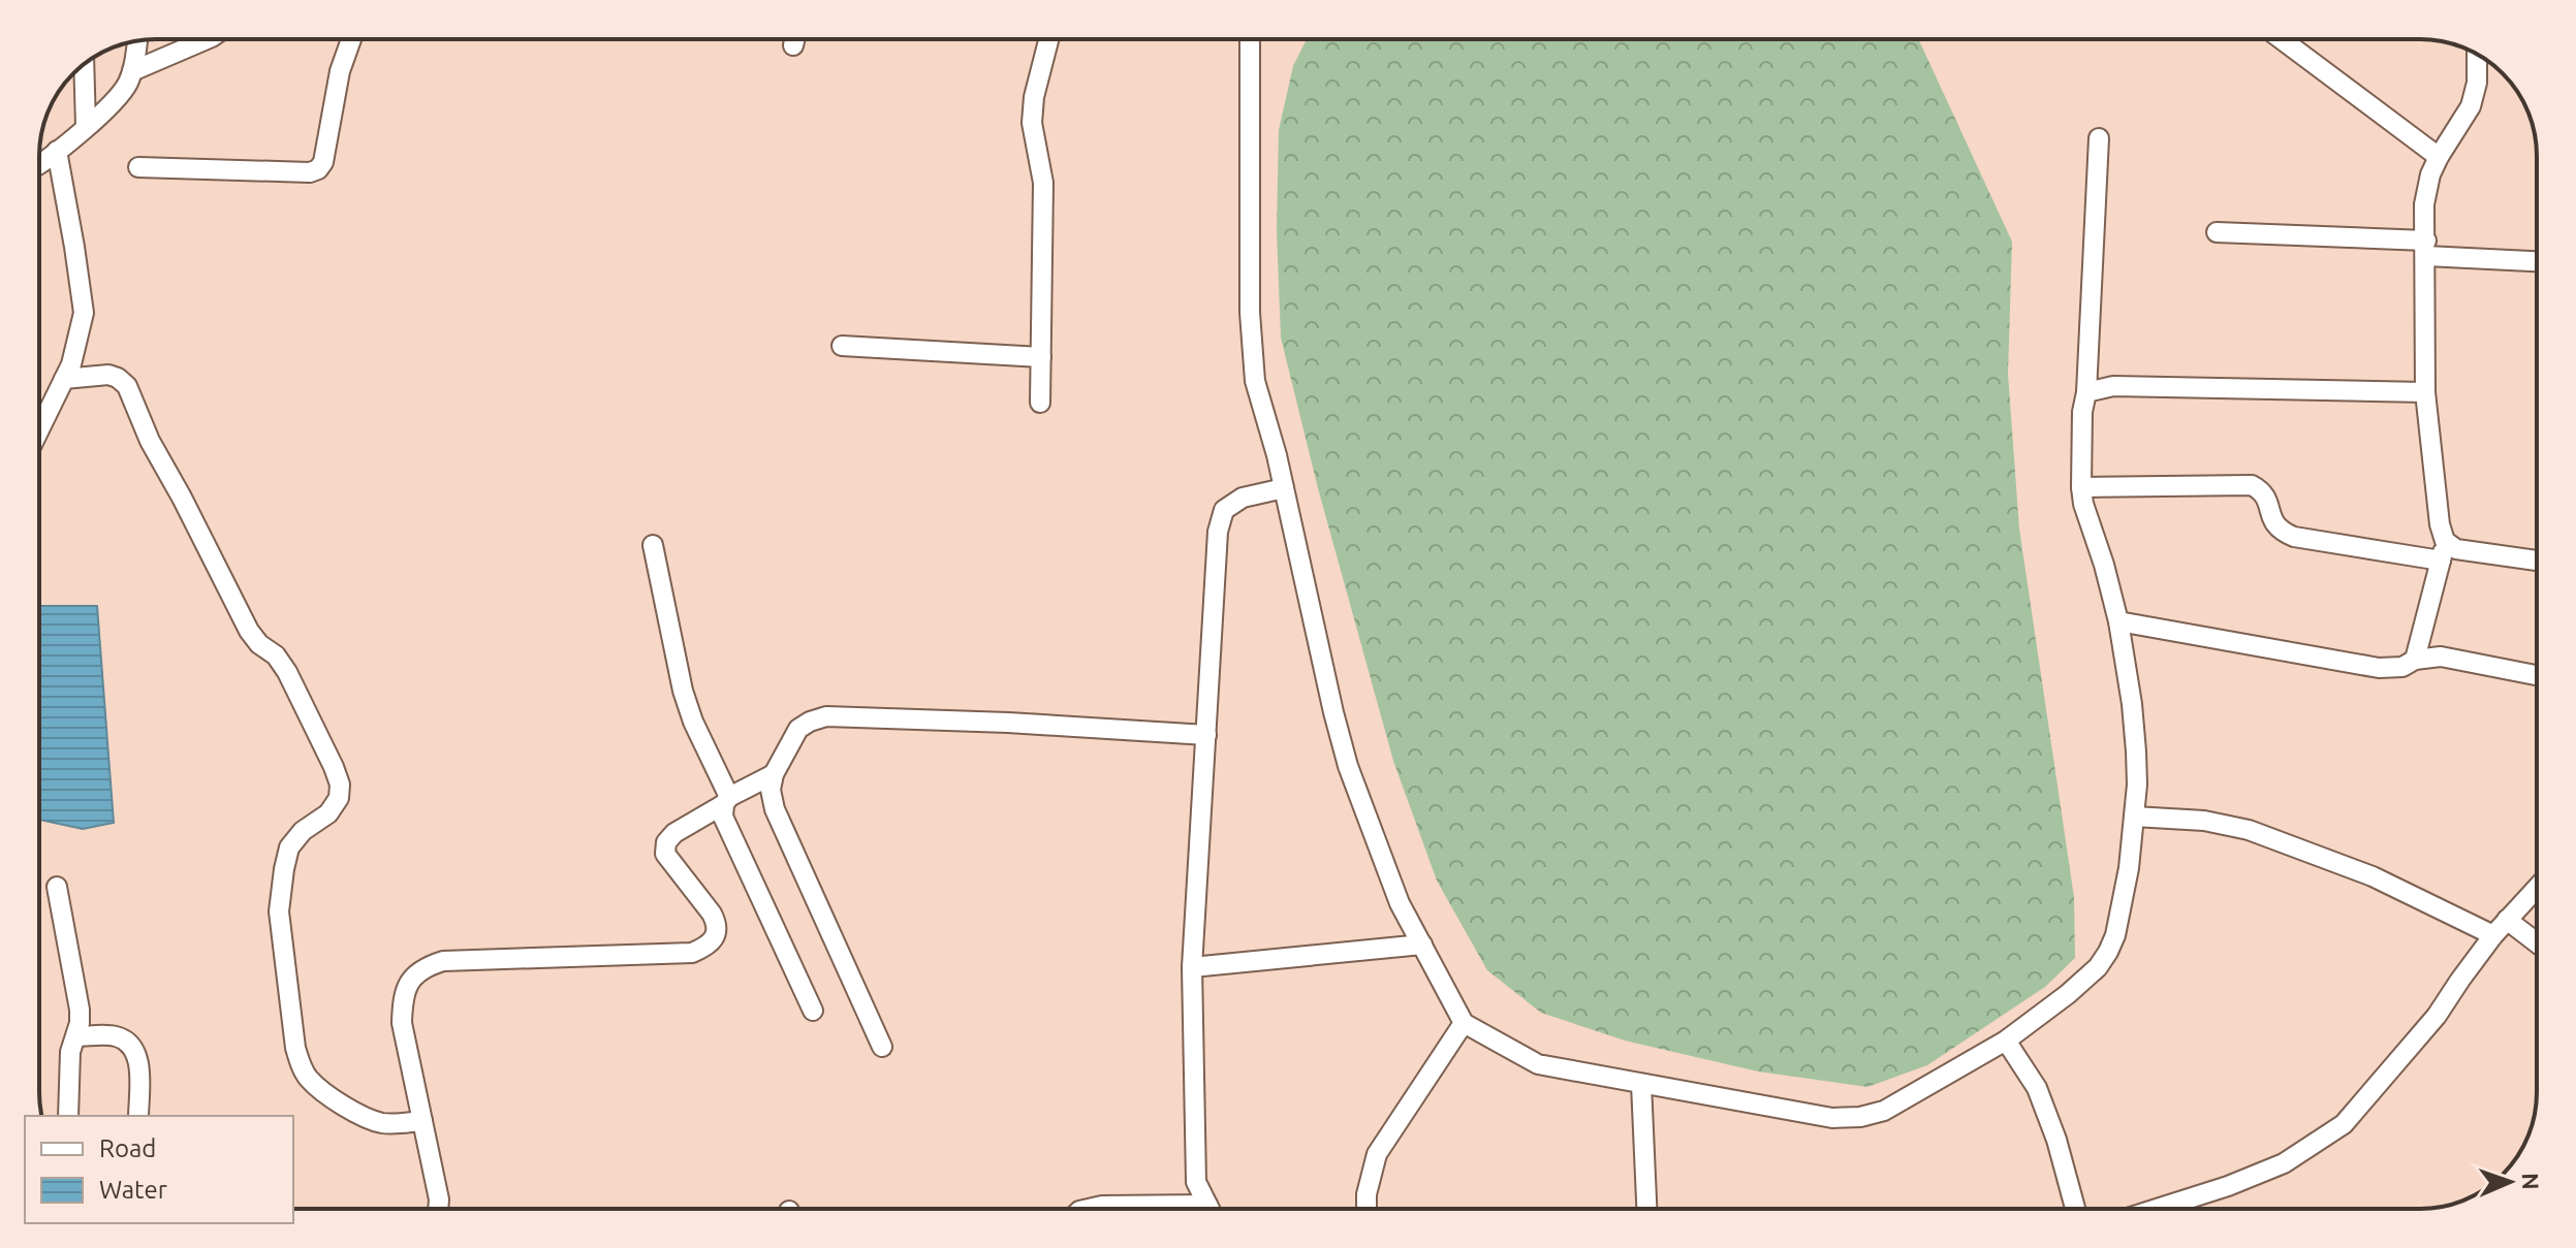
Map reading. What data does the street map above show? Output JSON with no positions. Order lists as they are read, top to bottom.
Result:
{
  "legend": ["Road", "Water"],
  "north": "right"
}
